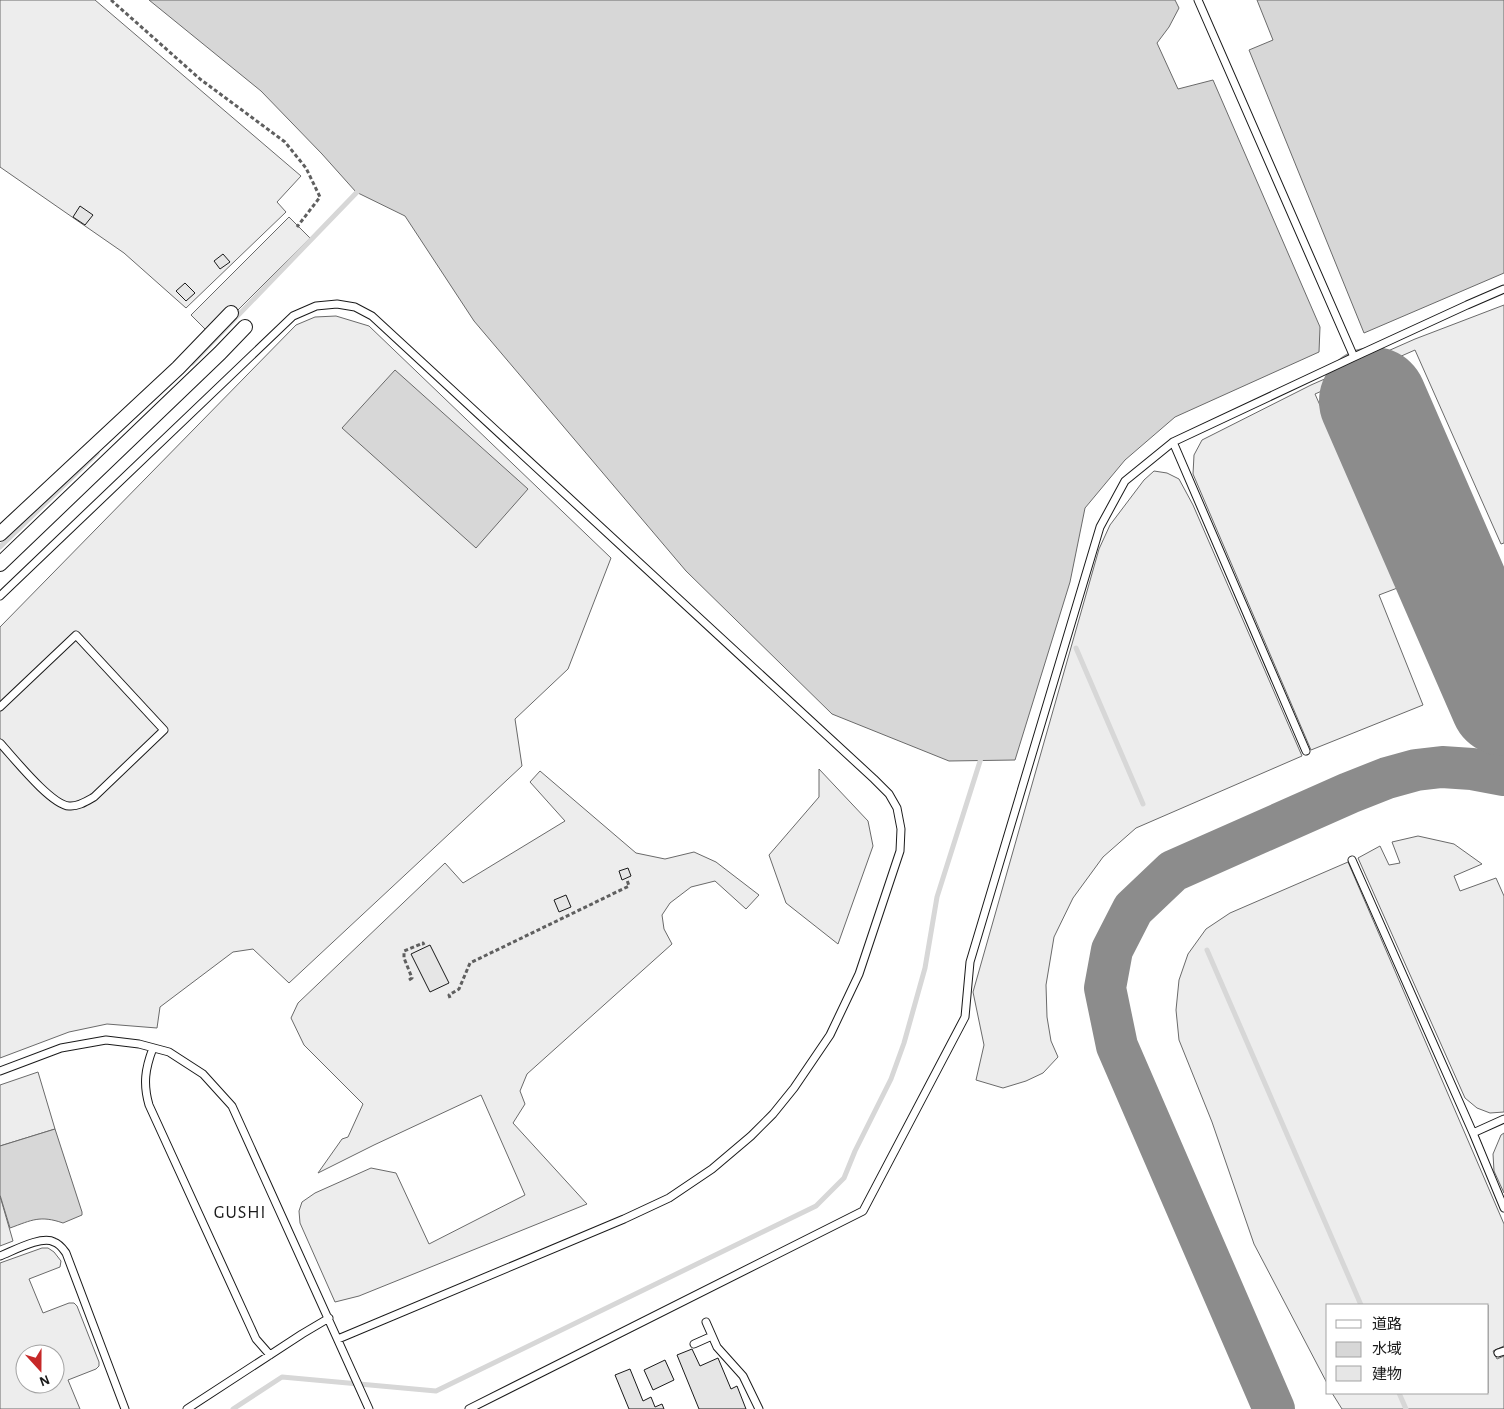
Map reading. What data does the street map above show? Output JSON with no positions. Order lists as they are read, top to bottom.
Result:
{
  "districts": ["GUSHI"],
  "legend": ["道路", "水域", "建物"],
  "north": "bottom"
}
